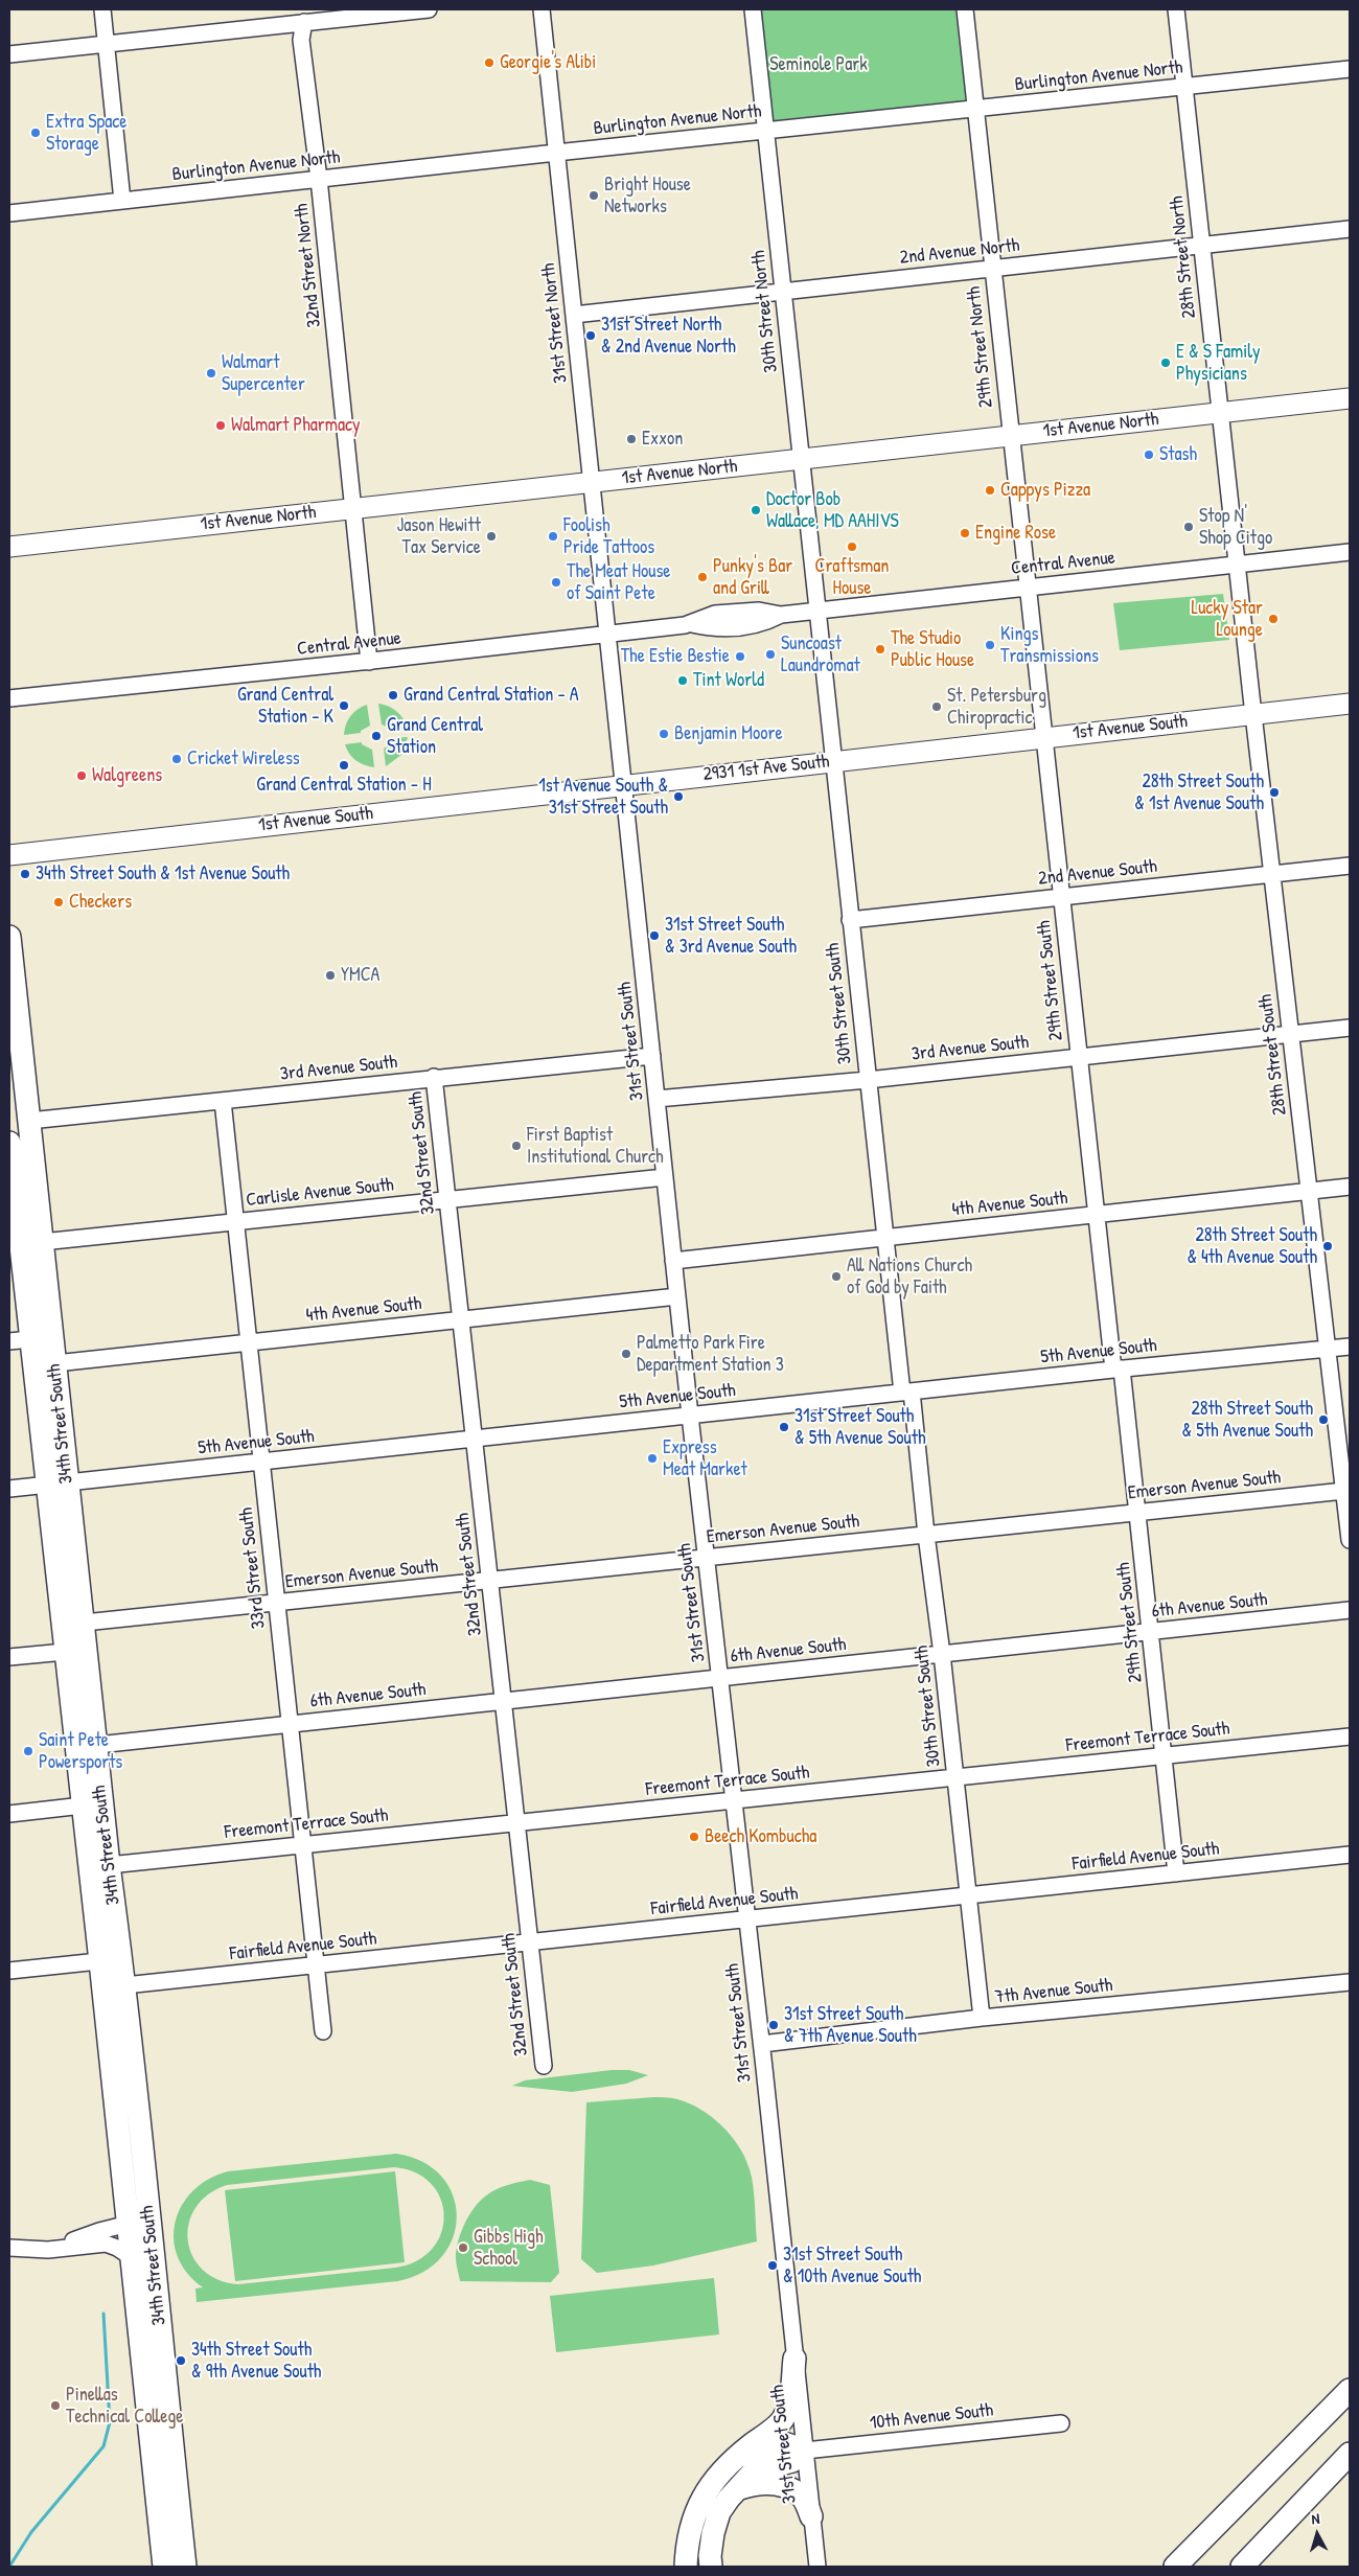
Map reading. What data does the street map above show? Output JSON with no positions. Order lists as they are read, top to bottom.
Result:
{
  "streets": {
    "highway": ["34th Street South"],
    "main road": ["1st Avenue North", "1st Avenue South", "2931 1st Ave South"],
    "street": [
      "Burlington Avenue North",
      "2nd Avenue North",
      "28th Street North",
      "32nd Street North",
      "30th Street North",
      "31st Street North",
      "29th Street North",
      "Central Avenue",
      "2nd Avenue South",
      "29th Street South",
      "30th Street South",
      "31st Street South",
      "3rd Avenue South",
      "28th Street South",
      "32nd Street South",
      "Carlisle Avenue South",
      "4th Avenue South",
      "5th Avenue South",
      "Emerson Avenue South",
      "33rd Street South",
      "6th Avenue South",
      "Freemont Terrace South",
      "Fairfield Avenue South",
      "7th Avenue South",
      "10th Avenue South"
    ]
  },
  "crossings": [
    ["Burlington Avenue North", "28th Street North"],
    ["Burlington Avenue North", "32nd Street North"],
    ["Burlington Avenue North", "30th Street North"],
    ["Burlington Avenue North", "31st Street North"],
    ["Burlington Avenue North", "29th Street North"],
    ["2nd Avenue North", "28th Street North"],
    ["2nd Avenue North", "30th Street North"],
    ["2nd Avenue North", "31st Street North"],
    ["2nd Avenue North", "29th Street North"],
    ["28th Street North", "1st Avenue North"],
    ["28th Street North", "Central Avenue"],
    ["28th Street North", "28th Street South"],
    ["32nd Street North", "1st Avenue North"],
    ["32nd Street North", "Central Avenue"],
    ["30th Street North", "1st Avenue North"],
    ["30th Street North", "Central Avenue"],
    ["30th Street North", "30th Street South"],
    ["31st Street North", "1st Avenue North"],
    ["31st Street North", "Central Avenue"],
    ["31st Street North", "31st Street South"],
    ["29th Street North", "1st Avenue North"],
    ["29th Street North", "Central Avenue"],
    ["29th Street North", "29th Street South"],
    ["Central Avenue", "29th Street South"],
    ["Central Avenue", "30th Street South"],
    ["Central Avenue", "31st Street South"],
    ["Central Avenue", "28th Street South"],
    ["1st Avenue South", "2931 1st Ave South"],
    ["1st Avenue South", "29th Street South"],
    ["1st Avenue South", "31st Street South"],
    ["1st Avenue South", "28th Street South"],
    ["2931 1st Ave South", "30th Street South"],
    ["2931 1st Ave South", "31st Street South"],
    ["2nd Avenue South", "29th Street South"],
    ["2nd Avenue South", "30th Street South"],
    ["2nd Avenue South", "28th Street South"],
    ["29th Street South", "3rd Avenue South"],
    ["29th Street South", "4th Avenue South"],
    ["29th Street South", "5th Avenue South"],
    ["29th Street South", "Emerson Avenue South"],
    ["29th Street South", "6th Avenue South"],
    ["29th Street South", "Freemont Terrace South"],
    ["29th Street South", "Fairfield Avenue South"],
    ["30th Street South", "3rd Avenue South"],
    ["30th Street South", "4th Avenue South"],
    ["30th Street South", "5th Avenue South"],
    ["30th Street South", "Emerson Avenue South"],
    ["30th Street South", "6th Avenue South"],
    ["30th Street South", "Freemont Terrace South"],
    ["30th Street South", "Fairfield Avenue South"],
    ["30th Street South", "7th Avenue South"],
    ["31st Street South", "3rd Avenue South"],
    ["31st Street South", "Carlisle Avenue South"],
    ["31st Street South", "4th Avenue South"],
    ["31st Street South", "5th Avenue South"],
    ["31st Street South", "Emerson Avenue South"],
    ["31st Street South", "6th Avenue South"],
    ["31st Street South", "Freemont Terrace South"],
    ["31st Street South", "Fairfield Avenue South"],
    ["31st Street South", "7th Avenue South"],
    ["31st Street South", "10th Avenue South"],
    ["3rd Avenue South", "28th Street South"],
    ["3rd Avenue South", "32nd Street South"],
    ["3rd Avenue South", "34th Street South"],
    ["3rd Avenue South", "33rd Street South"],
    ["28th Street South", "4th Avenue South"],
    ["28th Street South", "5th Avenue South"],
    ["28th Street South", "Emerson Avenue South"],
    ["32nd Street South", "Carlisle Avenue South"],
    ["32nd Street South", "4th Avenue South"],
    ["32nd Street South", "5th Avenue South"],
    ["32nd Street South", "Emerson Avenue South"],
    ["32nd Street South", "6th Avenue South"],
    ["32nd Street South", "Freemont Terrace South"],
    ["32nd Street South", "Fairfield Avenue South"],
    ["Carlisle Avenue South", "34th Street South"],
    ["Carlisle Avenue South", "33rd Street South"],
    ["4th Avenue South", "34th Street South"],
    ["4th Avenue South", "33rd Street South"],
    ["5th Avenue South", "34th Street South"],
    ["5th Avenue South", "33rd Street South"],
    ["34th Street South", "Emerson Avenue South"],
    ["34th Street South", "6th Avenue South"],
    ["34th Street South", "Freemont Terrace South"],
    ["34th Street South", "Fairfield Avenue South"],
    ["Emerson Avenue South", "33rd Street South"],
    ["33rd Street South", "6th Avenue South"],
    ["33rd Street South", "Freemont Terrace South"],
    ["33rd Street South", "Fairfield Avenue South"]
  ],
  "parks": ["Seminole Park"],
  "places": [
    "Georgie's Alibi",
    "Extra Space Storage",
    "Bright House Networks",
    "31st Street North & 2nd Avenue North",
    "E & S Family Physicians",
    "Walmart Supercenter",
    "Walmart Pharmacy",
    "Exxon",
    "Stash",
    "Cappys Pizza",
    "Doctor Bob Wallace, MD AAHIVS",
    "Stop N' Shop Citgo",
    "Engine Rose",
    "Jason Hewitt Tax Service",
    "Foolish Pride Tattoos",
    "Craftsman House",
    "Punky's Bar and Grill",
    "The Meat House of Saint Pete",
    "Lucky Star Lounge",
    "Kings Transmissions",
    "The Studio Public House",
    "Suncoast Laundromat",
    "The Estie Bestie",
    "Tint World",
    "Grand Central Station - A",
    "Grand Central Station - K",
    "St. Petersburg Chiropractic",
    "Benjamin Moore",
    "Grand Central Station",
    "Cricket Wireless",
    "Grand Central Station - H",
    "Walgreens",
    "28th Street South & 1st Avenue South",
    "1st Avenue South & 31st Street South",
    "34th Street South & 1st Avenue South",
    "Checkers",
    "31st Street South & 3rd Avenue South",
    "YMCA",
    "First Baptist Institutional Church",
    "28th Street South & 4th Avenue South",
    "All Nations Church of God by Faith",
    "Palmetto Park Fire Department Station 3",
    "28th Street South & 5th Avenue South",
    "31st Street South & 5th Avenue South",
    "Express Meat Market",
    "Saint Pete Powersports",
    "Beech Kombucha",
    "31st Street South & 7th Avenue South",
    "Gibbs High School",
    "31st Street South & 10th Avenue South",
    "34th Street South & 9th Avenue South",
    "Pinellas Technical College"
  ],
  "north": "top"
}
